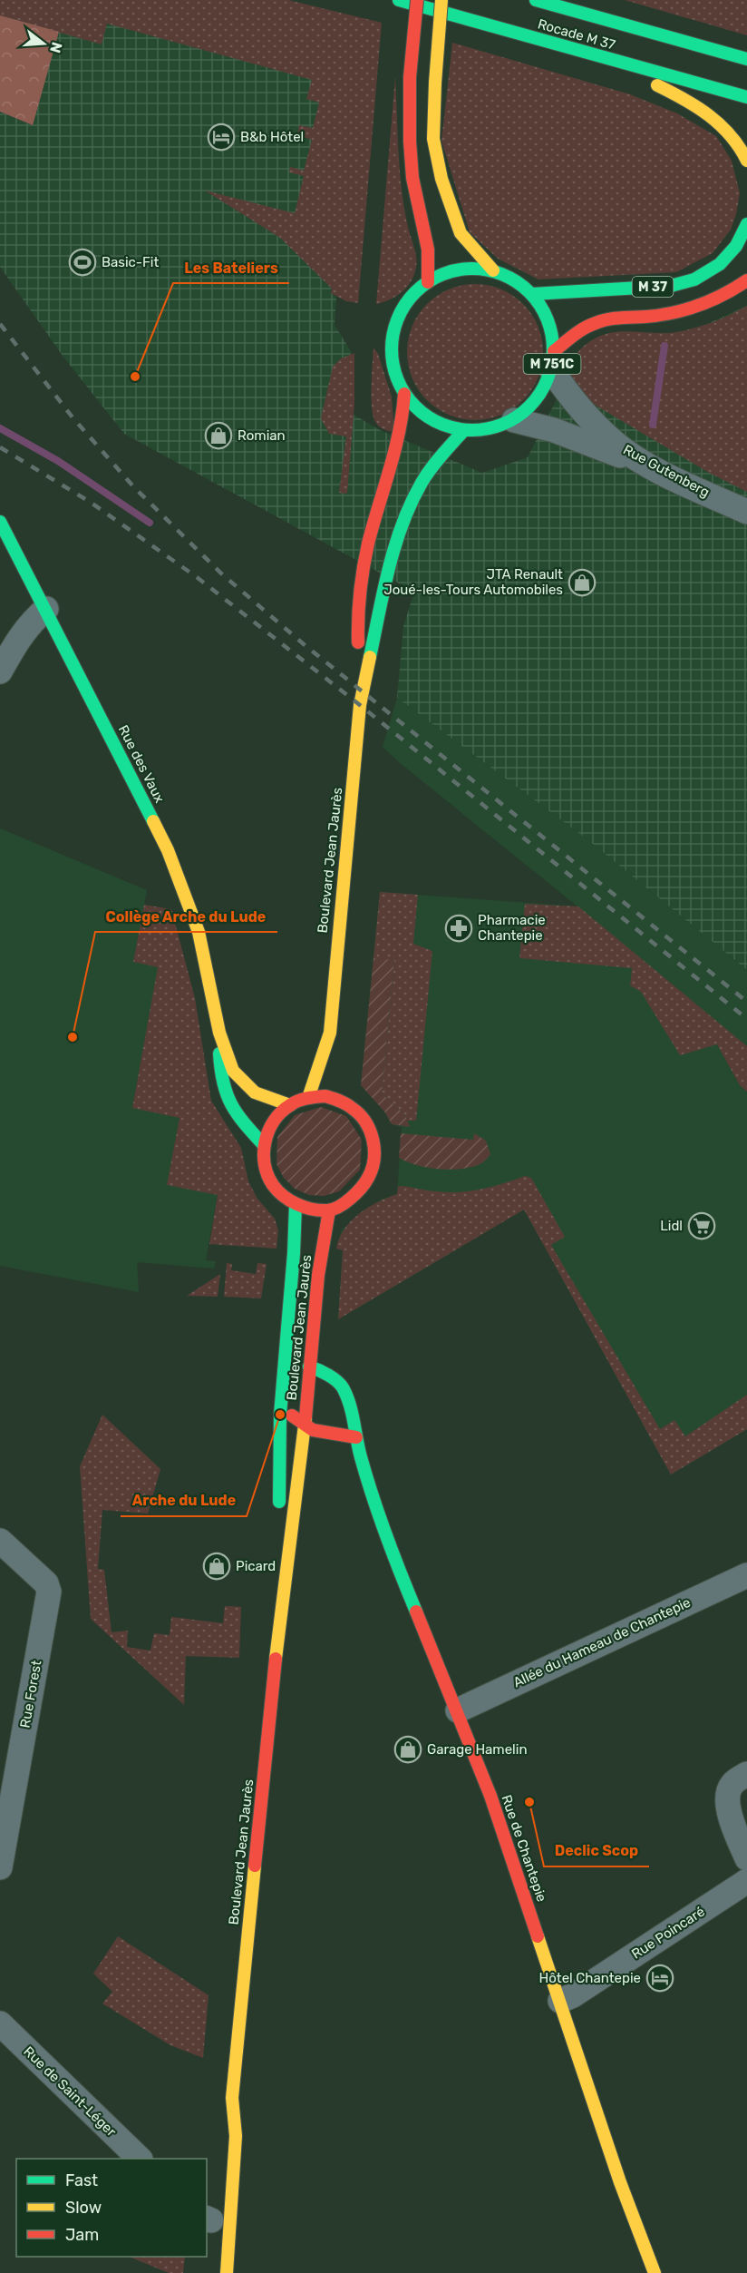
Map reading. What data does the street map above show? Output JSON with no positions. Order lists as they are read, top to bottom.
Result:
{
  "streets": {
    "main road": [
      "Rocade M 37",
      "M 37",
      "M 751C",
      "Rue des Vaux",
      "Boulevard Jean Jaurès",
      "Rue de Chantepie"
    ],
    "street": [
      "Rue Gutenberg",
      "Allée du Hameau de Chantepie",
      "Rue Forest",
      "Rue Poincaré",
      "Rue de Saint-Léger"
    ]
  },
  "crossings": [
    ["M 37", "M 751C"],
    ["M 37", "Rue Gutenberg"],
    ["M 37", "Boulevard Jean Jaurès"],
    ["M 751C", "Rue Gutenberg"],
    ["M 751C", "Boulevard Jean Jaurès"],
    ["Rue Gutenberg", "Boulevard Jean Jaurès"],
    ["Rue des Vaux", "Boulevard Jean Jaurès"],
    ["Boulevard Jean Jaurès", "Rue de Chantepie"],
    ["Allée du Hameau de Chantepie", "Rue de Chantepie"],
    ["Rue de Chantepie", "Rue Poincaré"]
  ],
  "places": {
    "hotel": ["B&b Hôtel", "Hôtel Chantepie"],
    "sports": ["Basic-Fit"],
    "other": [
      "Les Bateliers",
      "Collège Arche du Lude",
      "Arche du Lude",
      "Declic Scop"
    ],
    "shop": [
      "Romian",
      "JTA Renault Joué-les-Tours Automobiles",
      "Picard",
      "Garage Hamelin"
    ],
    "pharmacy": ["Pharmacie Chantepie"],
    "supermarket": ["Lidl"]
  },
  "legend": ["Fast", "Slow", "Jam"],
  "north": "right"
}
